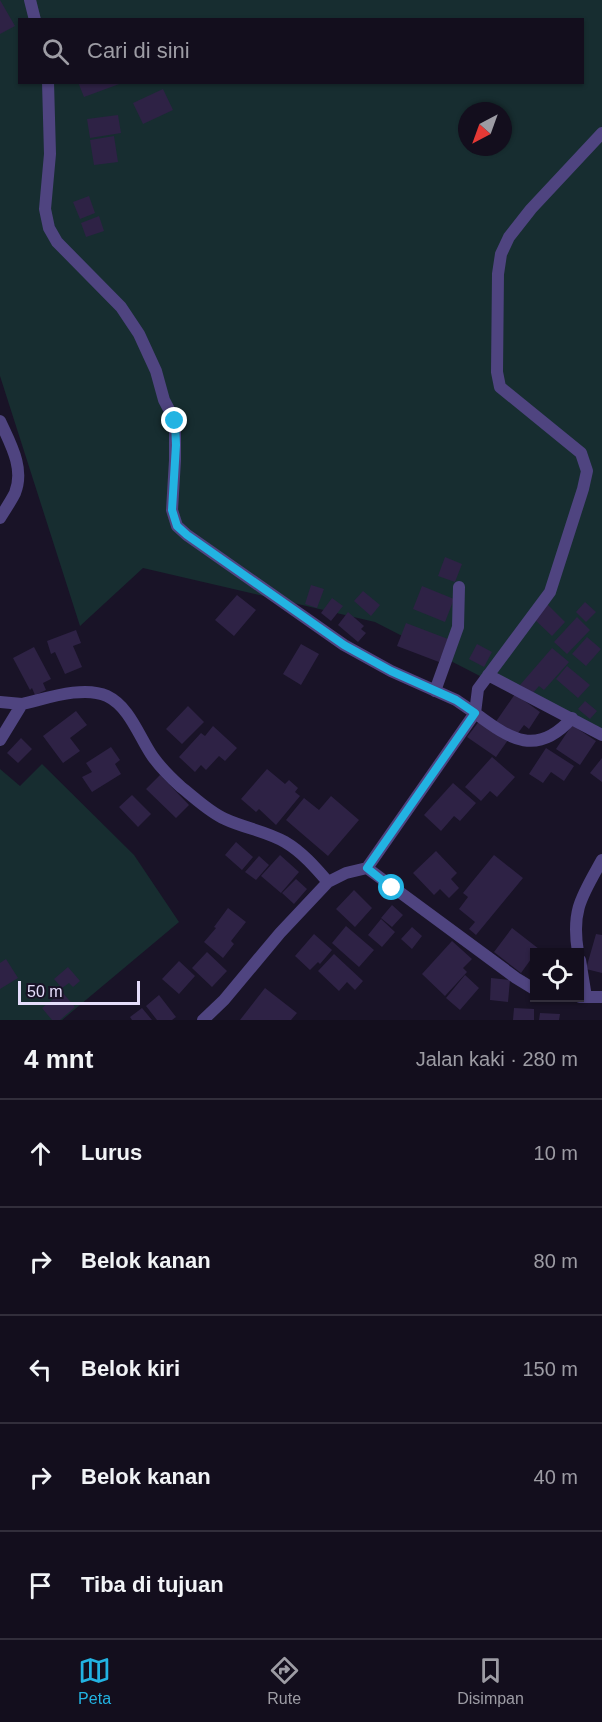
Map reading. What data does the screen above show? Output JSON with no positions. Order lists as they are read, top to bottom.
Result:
{
  "scale_bar": "50 m",
  "north": "bottom left",
  "page": {
    "search": "Cari di sini",
    "scale": "50 m",
    "heading": ["4 mnt", "Jalan kaki · 280 m"],
    "list": [
      ["Lurus", "10 m"],
      ["Belok kanan", "80 m"],
      ["Belok kiri", "150 m"],
      ["Belok kanan", "40 m"],
      "Tiba di tujuan"
    ],
    "nav": ["Peta", "Rute", "Disimpan"]
  }
}
